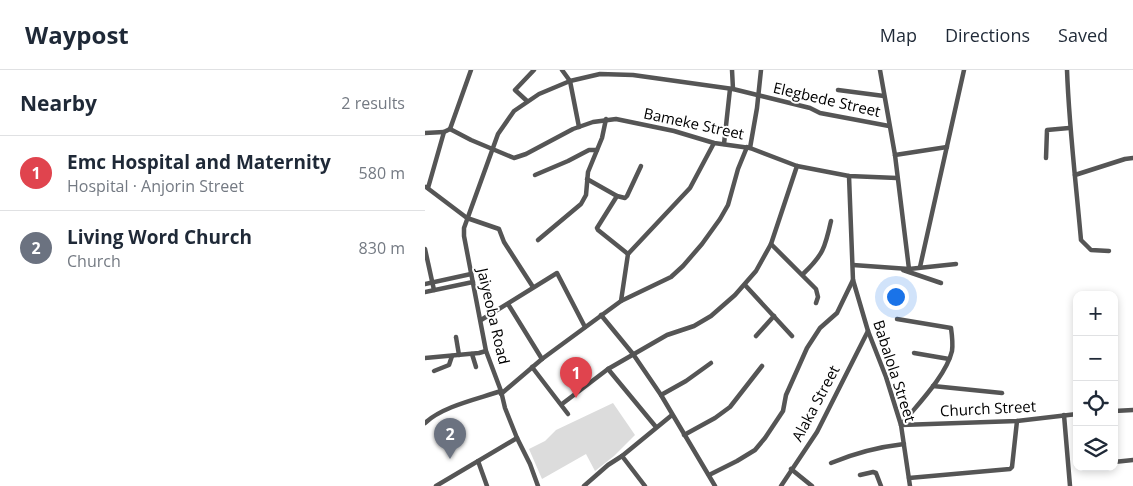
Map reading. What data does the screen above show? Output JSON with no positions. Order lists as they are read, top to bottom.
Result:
{
  "streets": {
    "street": [
      "Elegbede Street",
      "Bameke Street",
      "Jaiyeoba Road",
      "Babalola Street",
      "Alaka Street",
      "Church Street"
    ]
  },
  "crossings": [
    ["Elegbede Street", "Bameke Street"],
    ["Elegbede Street", "Jaiyeoba Road"],
    ["Bameke Street", "Jaiyeoba Road"],
    ["Bameke Street", "Babalola Street"],
    ["Babalola Street", "Alaka Street"],
    ["Babalola Street", "Church Street"]
  ],
  "page": {
    "header": "Waypost",
    "nav": ["Map", "Directions", "Saved"],
    "heading": ["Nearby", "2 results"],
    "list": [
      {
        "mark": "1",
        "name": "Emc Hospital and Maternity",
        "note": "Hospital · Anjorin Street",
        "value": "580 m"
      },
      {
        "mark": "2",
        "name": "Living Word Church",
        "note": "Church",
        "value": "830 m"
      }
    ],
    "map_buttons": ["+", "−"],
    "pins": ["1", "2"]
  }
}
